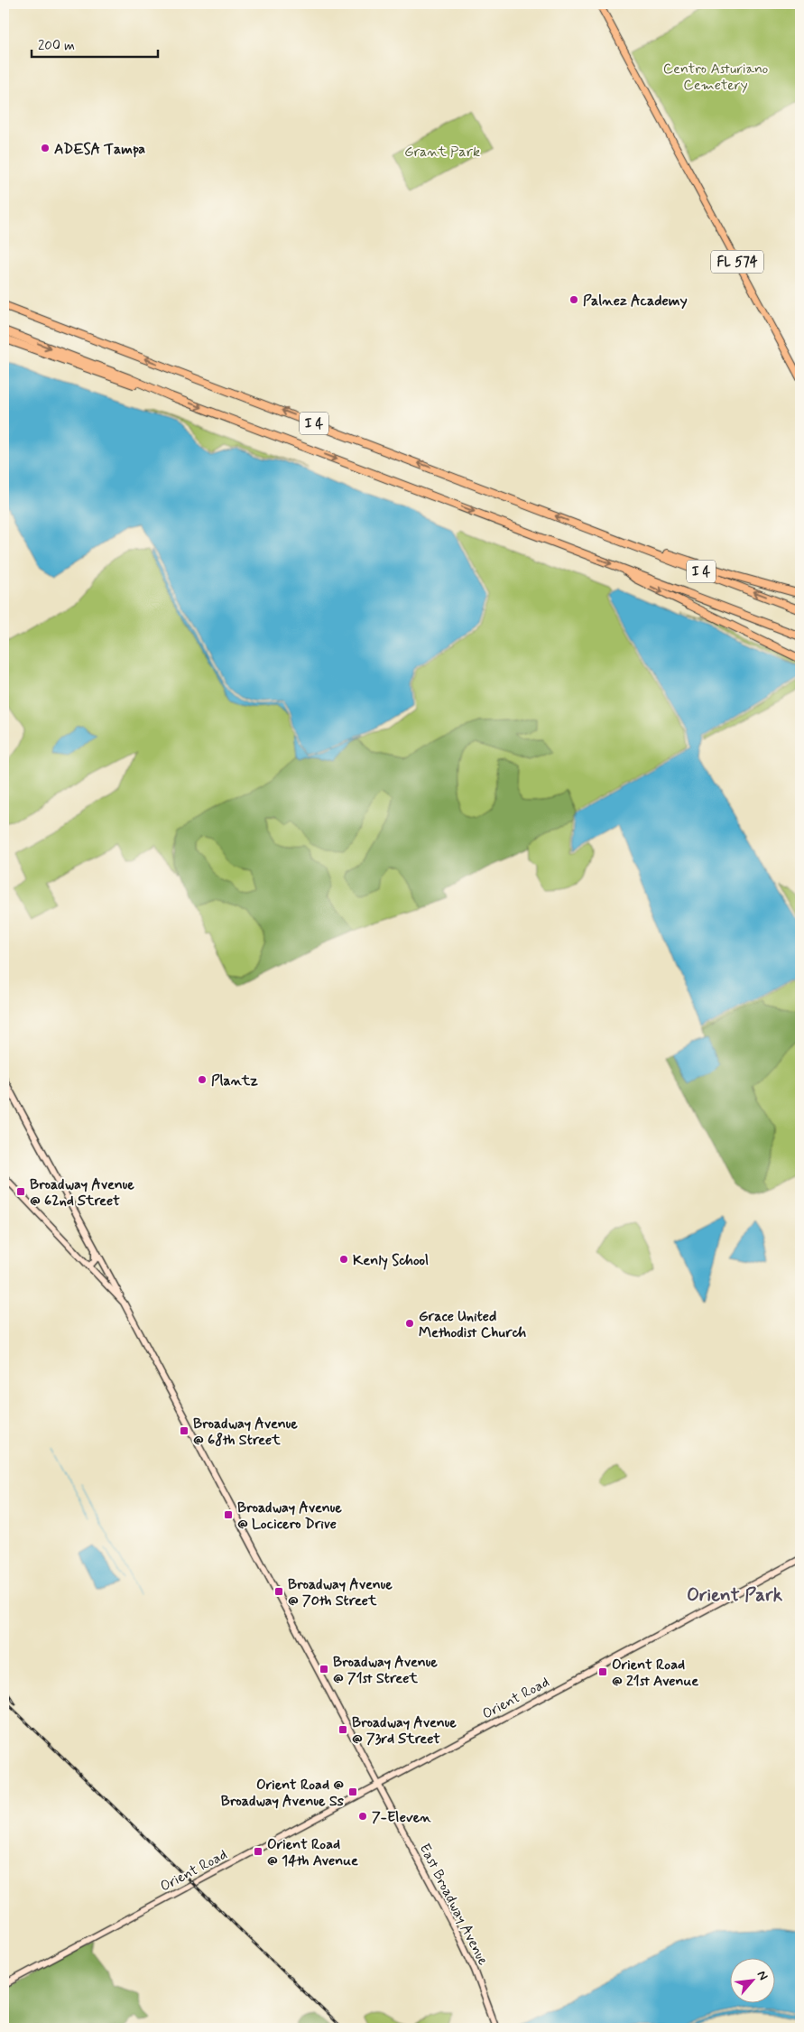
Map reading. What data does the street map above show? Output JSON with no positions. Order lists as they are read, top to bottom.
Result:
{
  "streets": {
    "highway": ["I 4"],
    "main road": ["FL 574", "Orient Road", "East Broadway Avenue"]
  },
  "crossings": [
    ["Orient Road", "East Broadway Avenue"]
  ],
  "districts": ["Orient Park"],
  "parks": ["Centro Asturiano Cemetery", "Grant Park"],
  "places": {
    "other": [
      "ADESA Tampa",
      "Palnez Academy",
      "Plantz",
      "Kenly School",
      "Grace United Methodist Church",
      "7-Eleven"
    ],
    "transit": [
      "Broadway Avenue @ 62nd Street",
      "Broadway Avenue @ 68th Street",
      "Broadway Avenue @ Locicero Drive",
      "Broadway Avenue @ 70th Street",
      "Broadway Avenue @ 71st Street",
      "Orient Road @ 21st Avenue",
      "Broadway Avenue @ 73rd Street",
      "Orient Road @ Broadway Avenue Ss",
      "Orient Road @ 14th Avenue"
    ]
  },
  "scale_bar": "200 m",
  "north": "top right"
}
